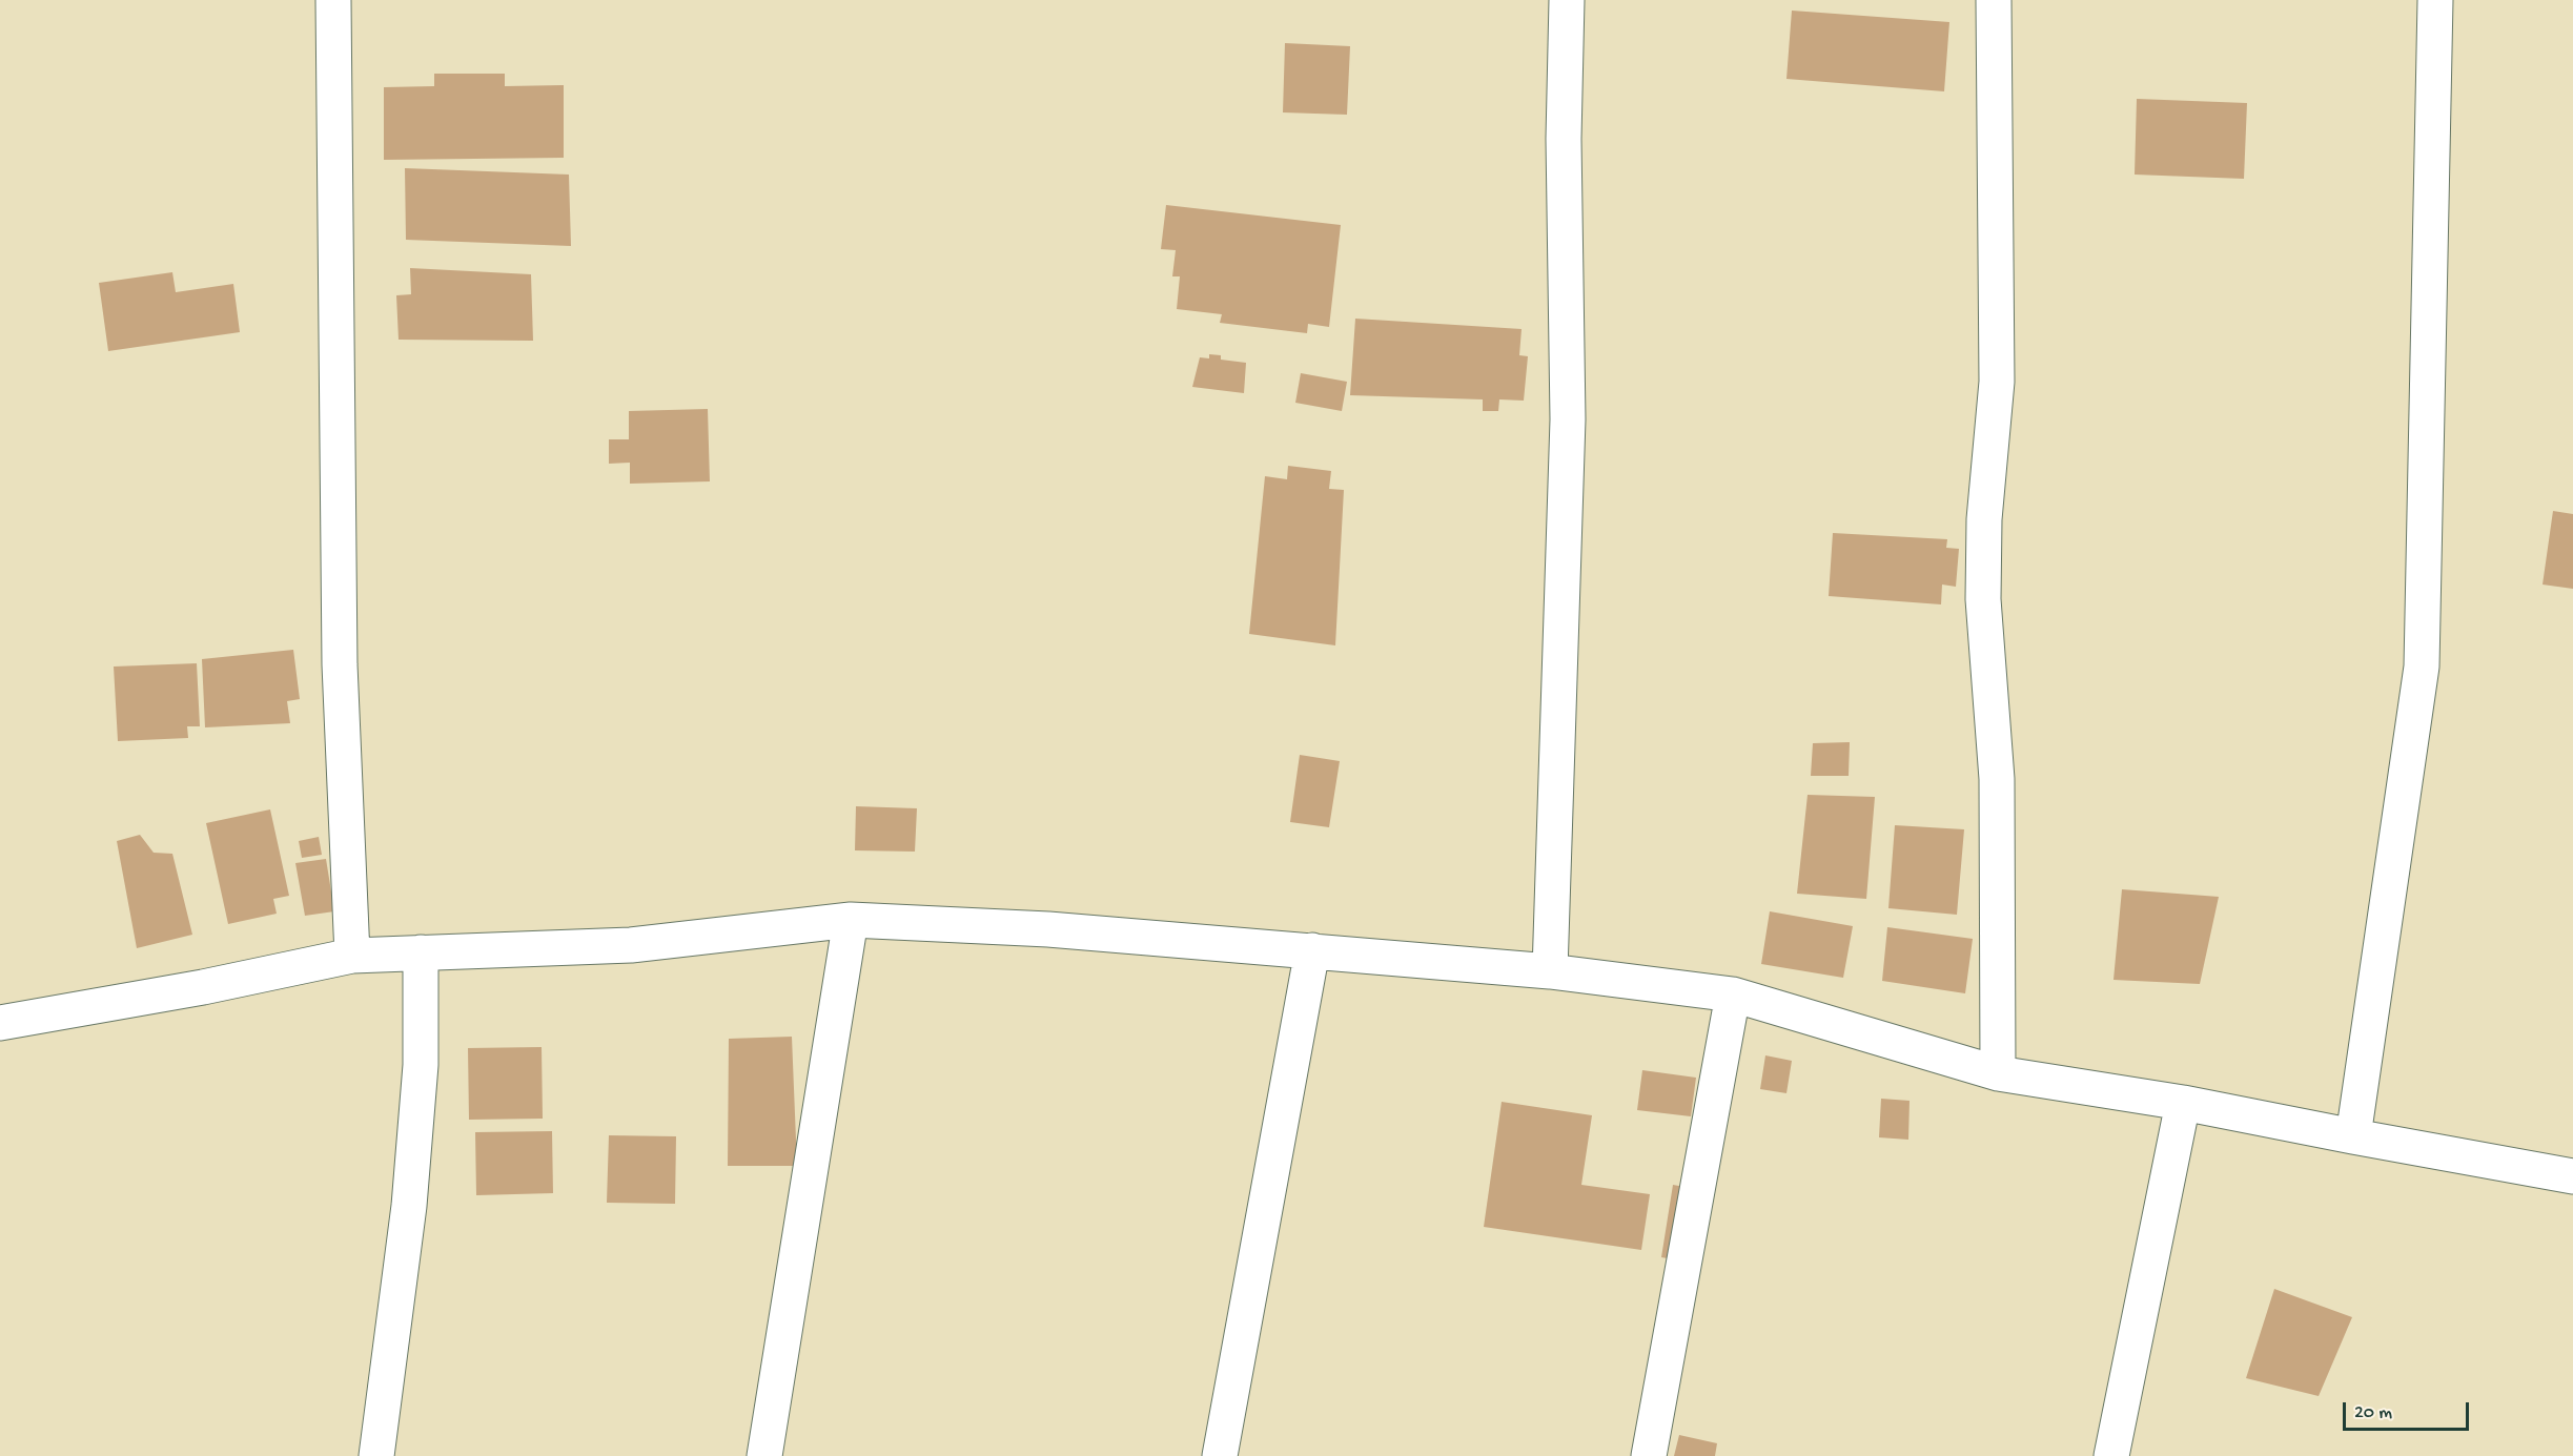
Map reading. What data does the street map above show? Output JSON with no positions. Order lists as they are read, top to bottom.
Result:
{
  "scale_bar": "20 m"
}
